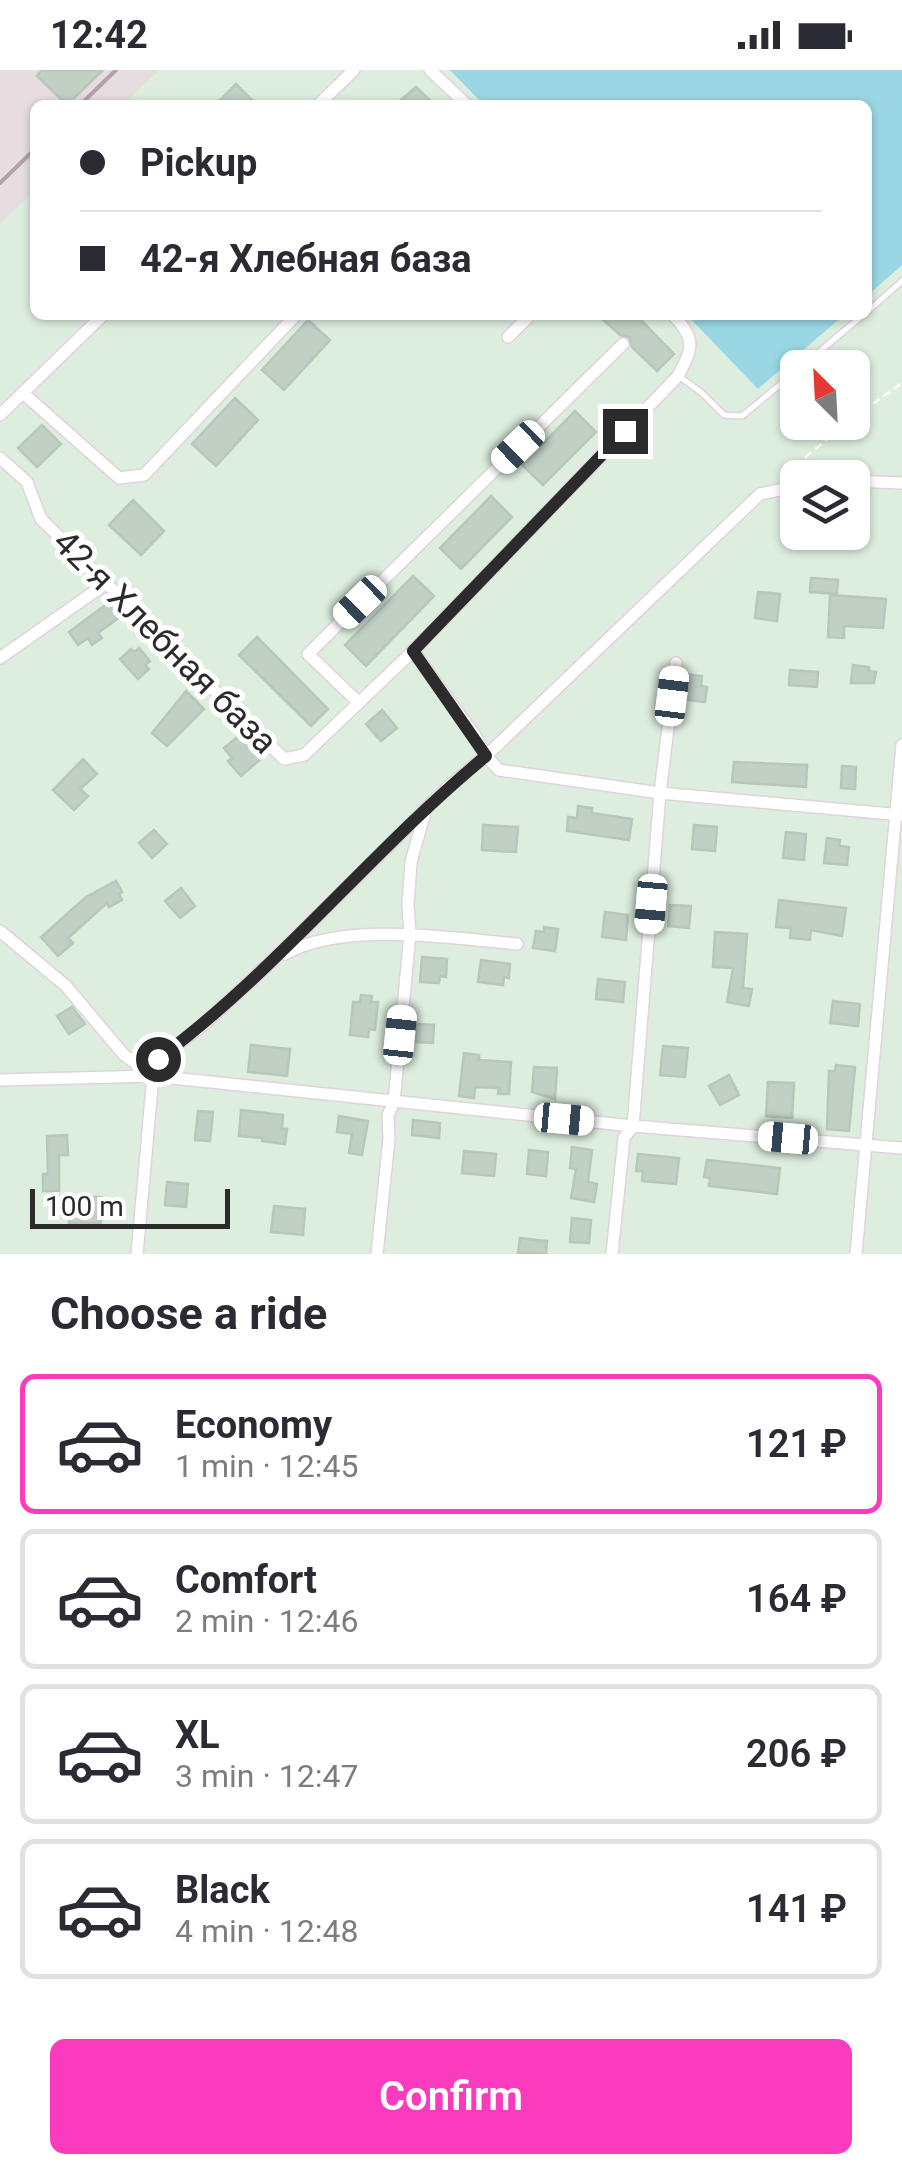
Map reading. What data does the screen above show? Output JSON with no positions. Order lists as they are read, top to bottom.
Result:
{
  "streets": {
    "street": ["42-я Хлебная база"]
  },
  "scale_bar": "100 m",
  "north": "top left",
  "page": {
    "status": "12:42",
    "banner": ["Pickup", "42-я Хлебная база"],
    "scale": "100 m",
    "heading": "Choose a ride",
    "list": [
      {
        "name": "Economy",
        "note": "1 min · 12:45",
        "value": "121 ₽"
      },
      {
        "name": "Comfort",
        "note": "2 min · 12:46",
        "value": "164 ₽"
      },
      {
        "name": "XL",
        "note": "3 min · 12:47",
        "value": "206 ₽"
      },
      {
        "name": "Black",
        "note": "4 min · 12:48",
        "value": "141 ₽"
      }
    ],
    "buttons": "Confirm"
  }
}
